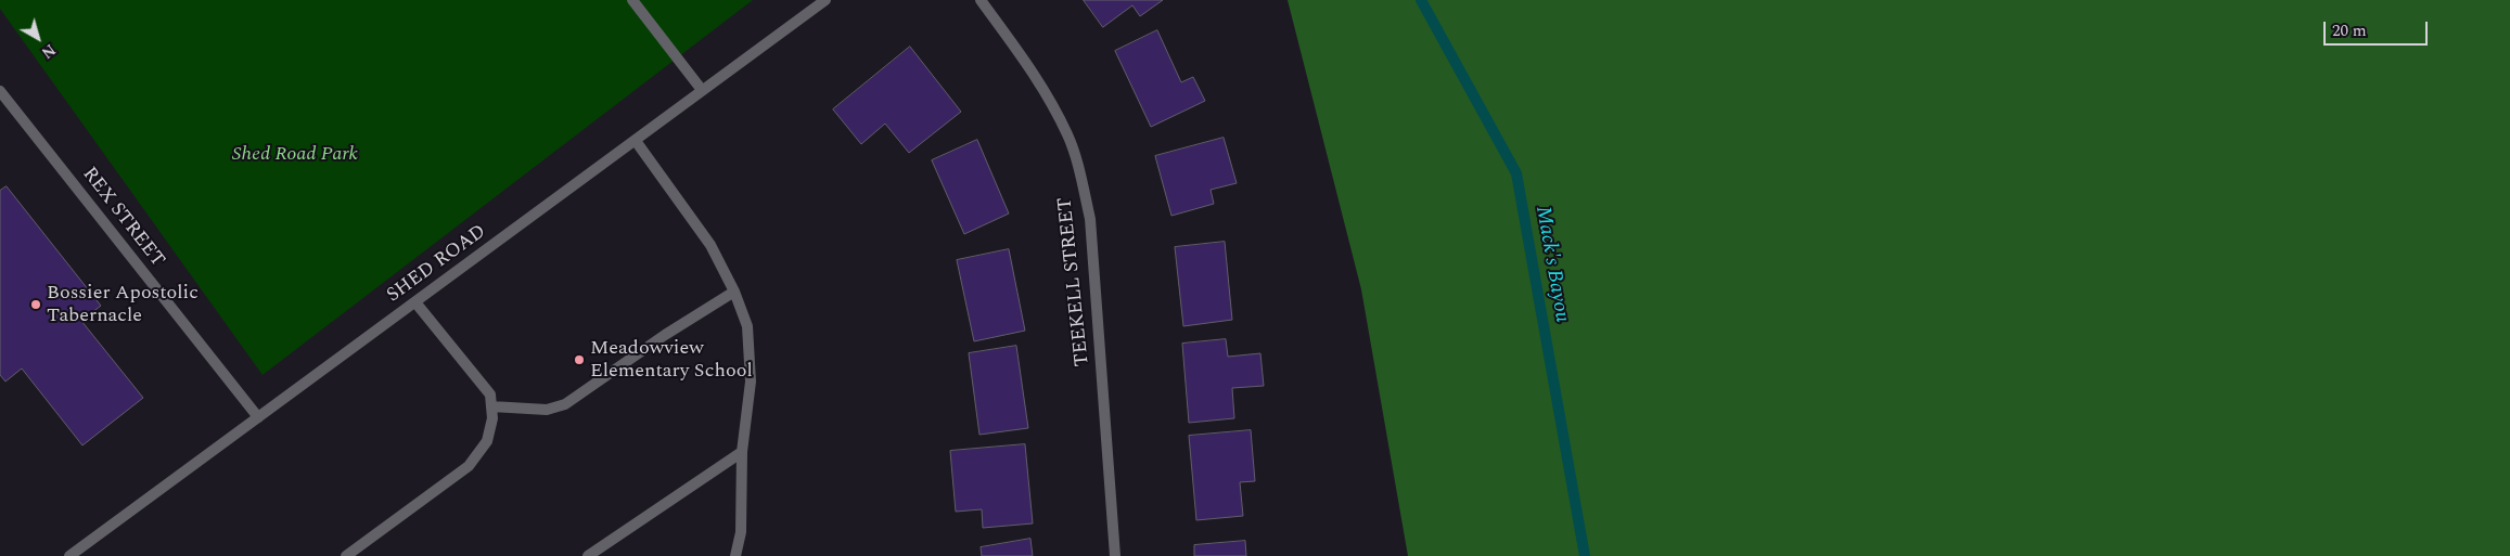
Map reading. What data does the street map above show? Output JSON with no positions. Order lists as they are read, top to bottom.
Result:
{
  "streets": {
    "street": ["REX STREET", "SHED ROAD", "TEEKELL STREET"]
  },
  "crossings": [
    ["REX STREET", "SHED ROAD"]
  ],
  "water": ["Mack's Bayou"],
  "parks": ["Shed Road Park"],
  "places": ["Bossier Apostolic Tabernacle", "Meadowview Elementary School"],
  "scale_bar": "20 m",
  "north": "bottom right"
}
